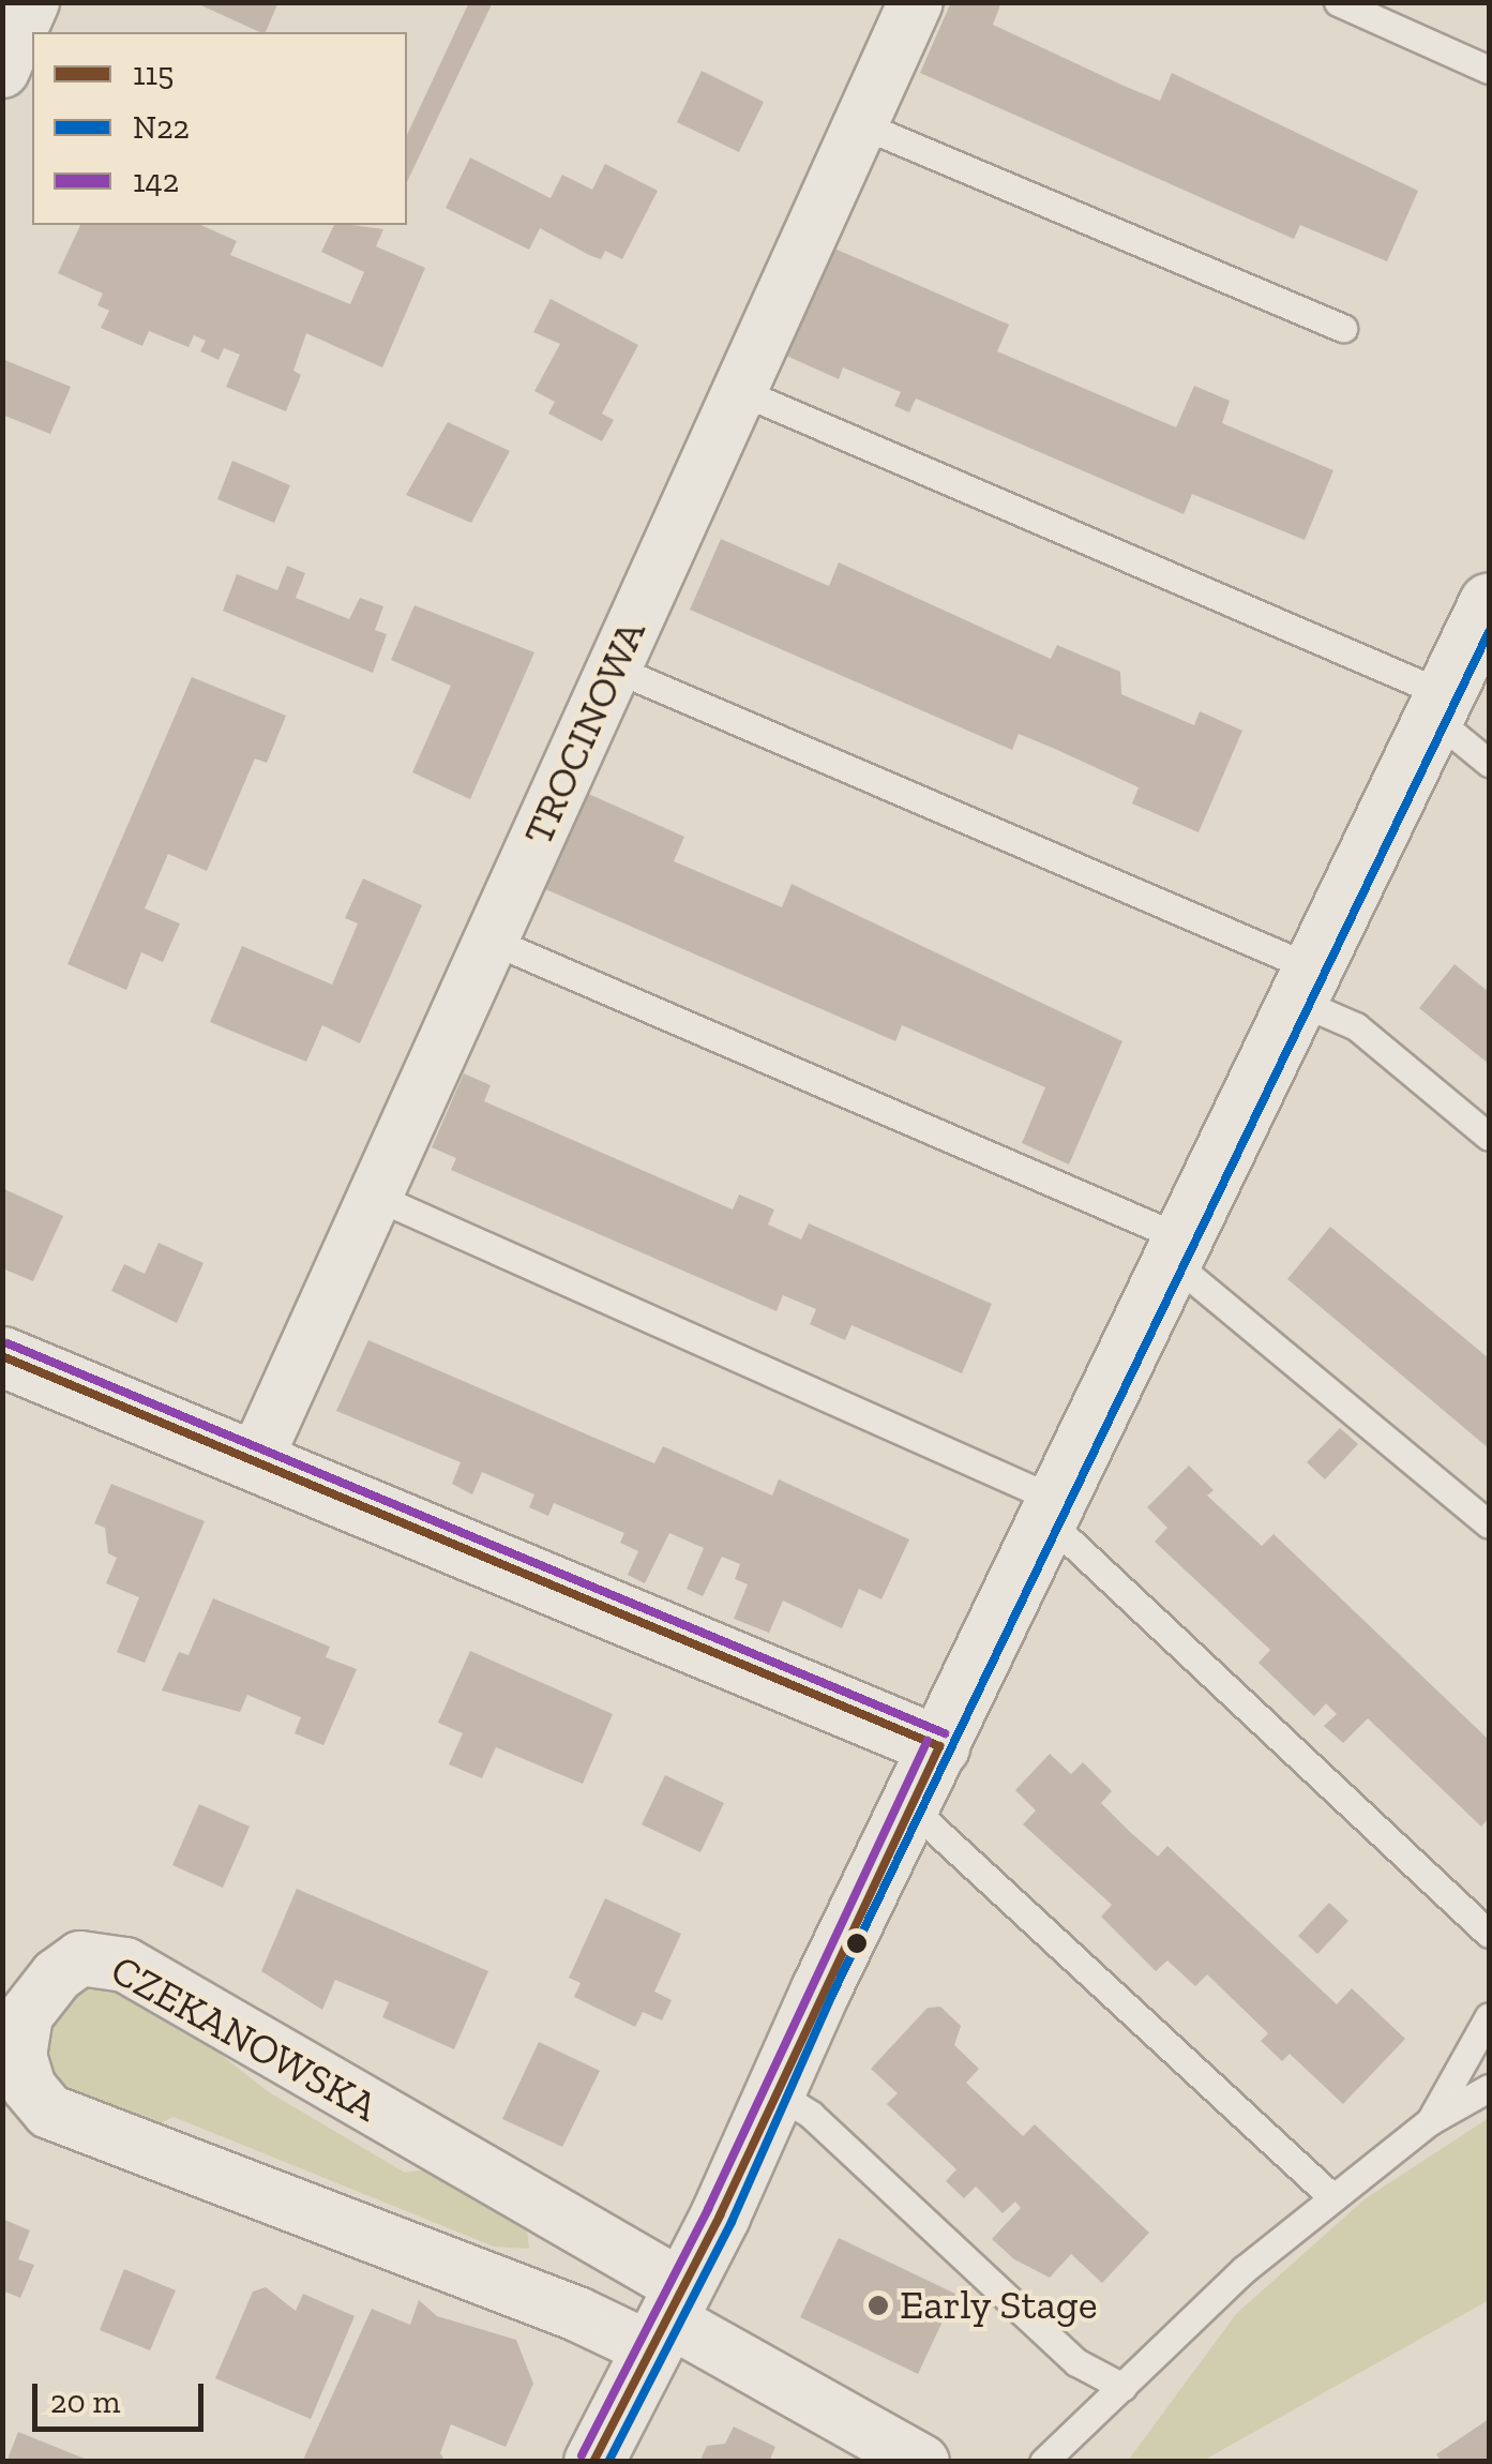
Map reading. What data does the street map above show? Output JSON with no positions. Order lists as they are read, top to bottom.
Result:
{
  "streets": {
    "street": ["TROCINOWA", "CZEKANOWSKA"]
  },
  "places": ["Early Stage"],
  "lines": ["transit line N22", "transit line 142", "transit line 115"],
  "legend": ["115", "N22", "142"],
  "scale_bar": "20 m"
}
